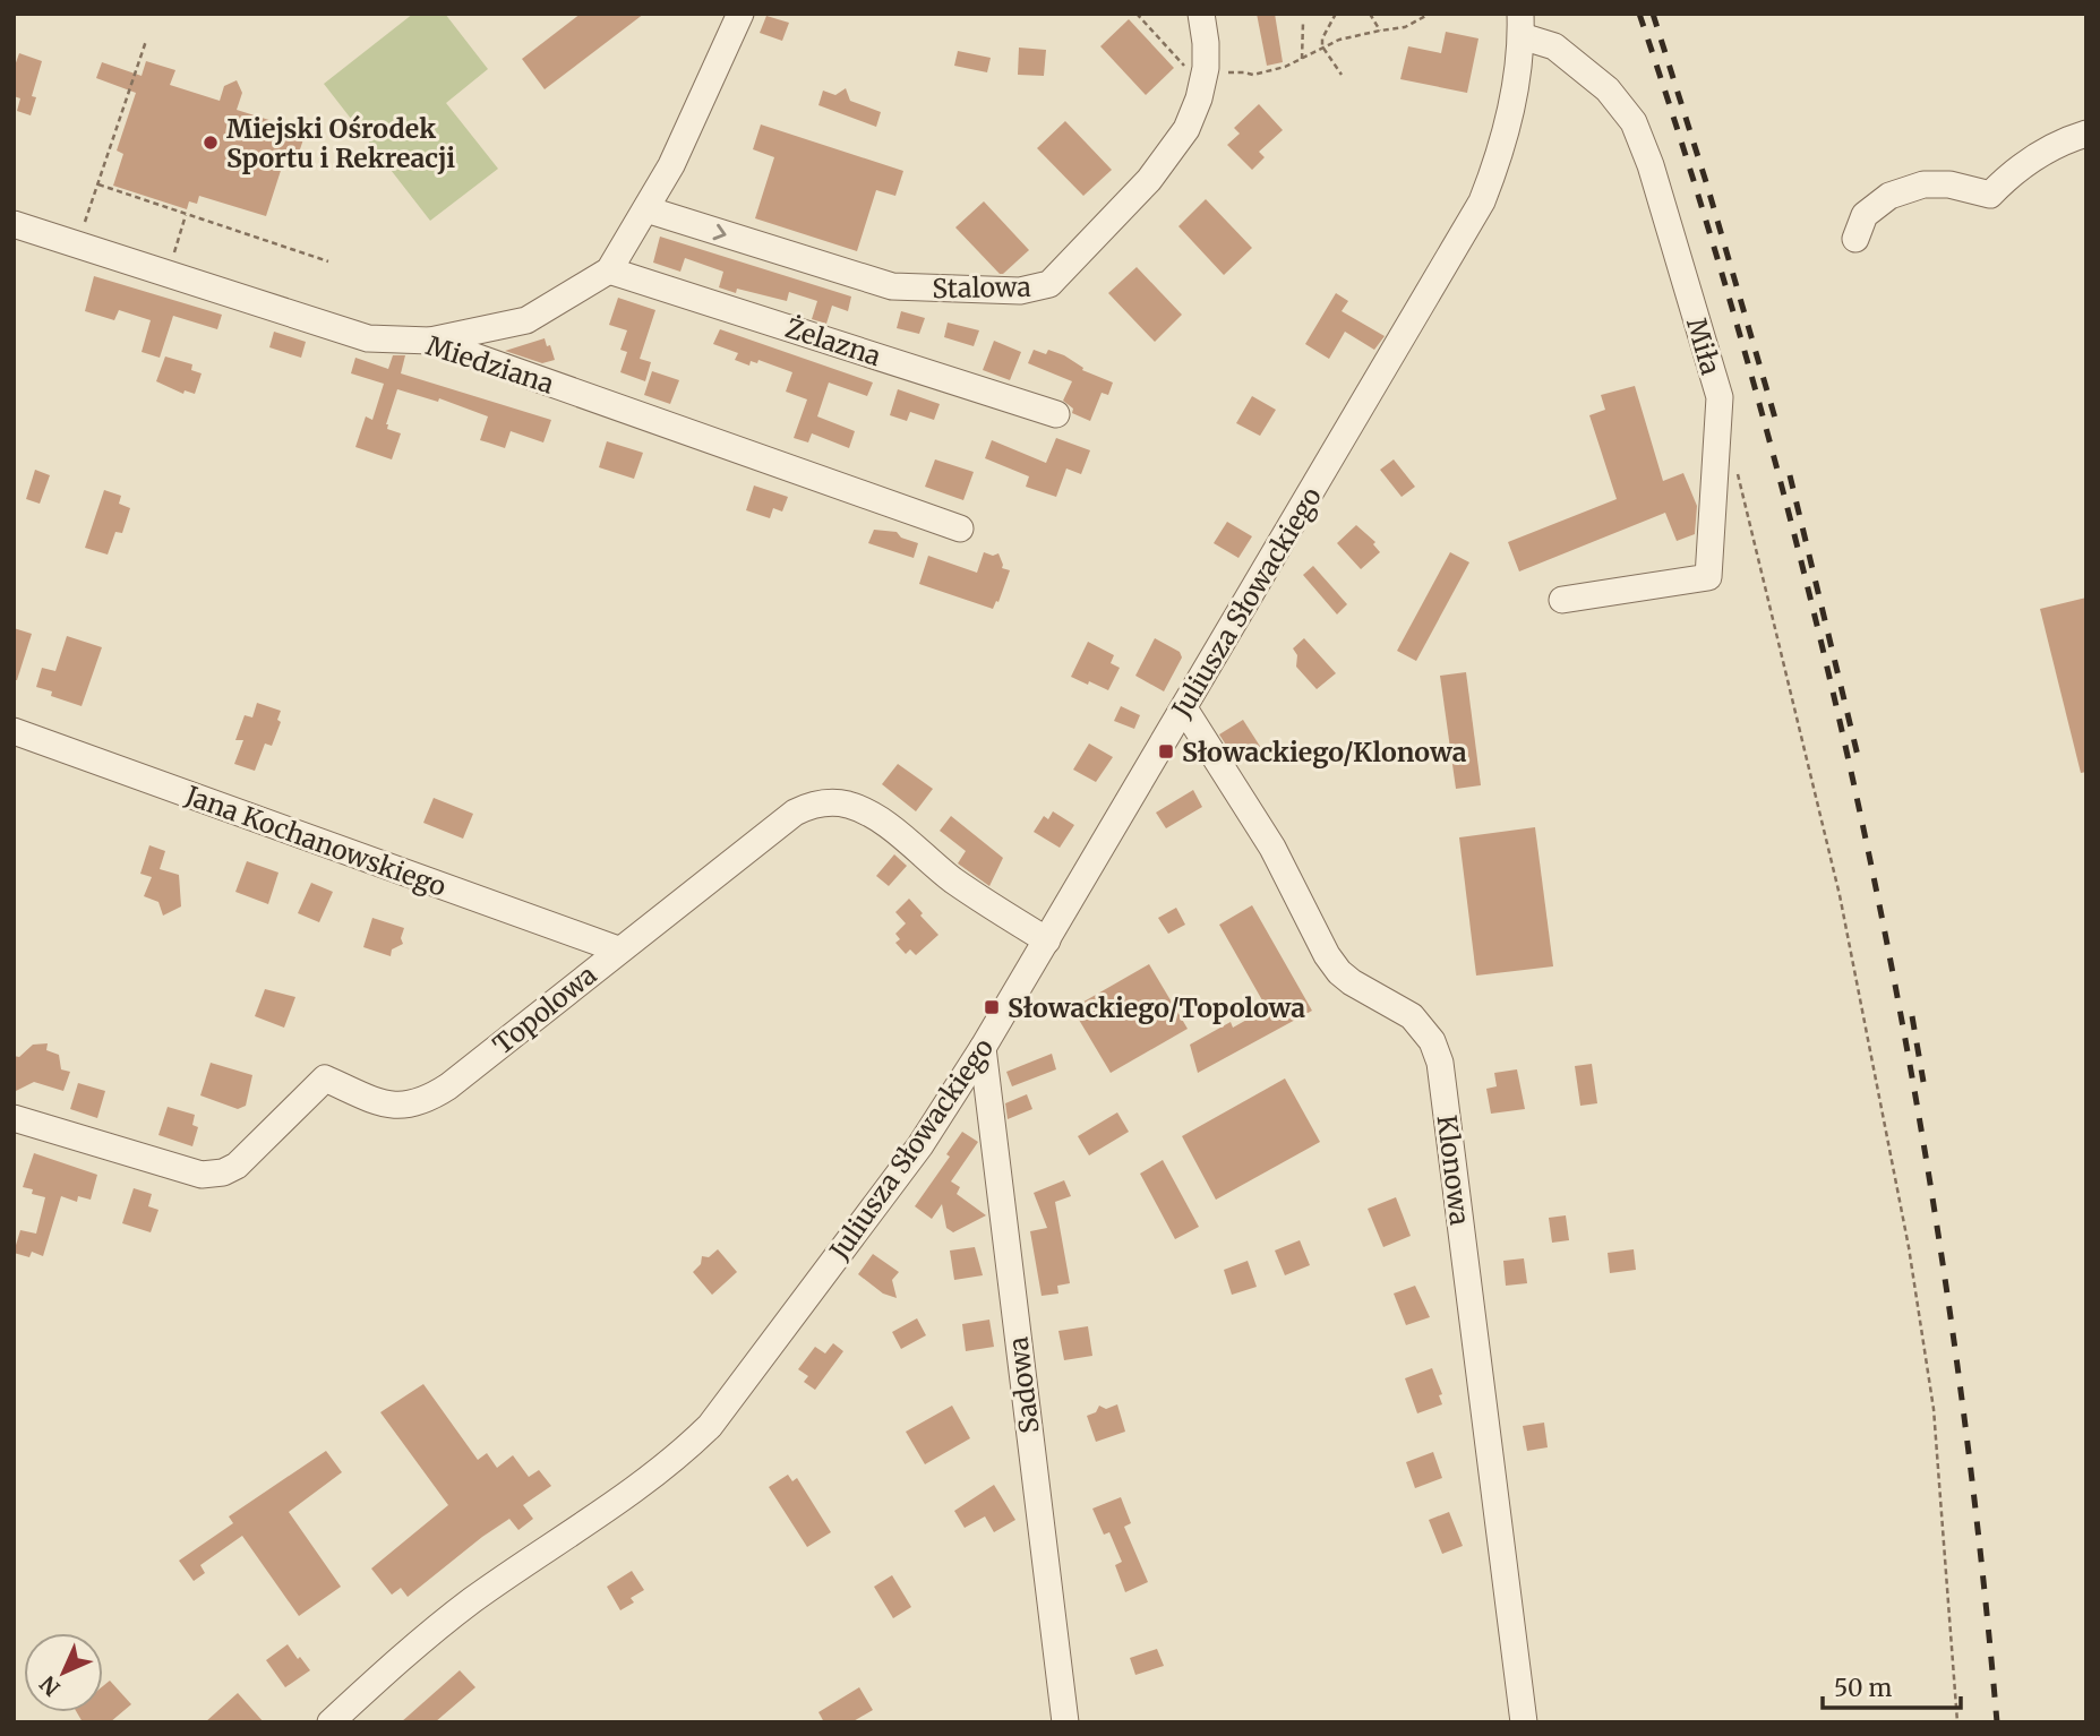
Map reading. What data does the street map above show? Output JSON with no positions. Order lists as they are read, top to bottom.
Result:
{
  "streets": {
    "street": [
      "Stalowa",
      "Żelazna",
      "Miła",
      "Miedziana",
      "Juliusza Słowackiego",
      "Jana Kochanowskiego",
      "Topolowa",
      "Klonowa",
      "Sadowa"
    ]
  },
  "crossings": [
    ["Miła", "Juliusza Słowackiego"],
    ["Juliusza Słowackiego", "Topolowa"],
    ["Juliusza Słowackiego", "Klonowa"],
    ["Juliusza Słowackiego", "Sadowa"],
    ["Jana Kochanowskiego", "Topolowa"]
  ],
  "one_way": ["Stalowa"],
  "places": {
    "other": ["Miejski Ośrodek Sportu i Rekreacji"],
    "transit": ["Słowackiego/Klonowa", "Słowackiego/Topolowa"]
  },
  "scale_bar": "50 m",
  "north": "bottom left"
}
